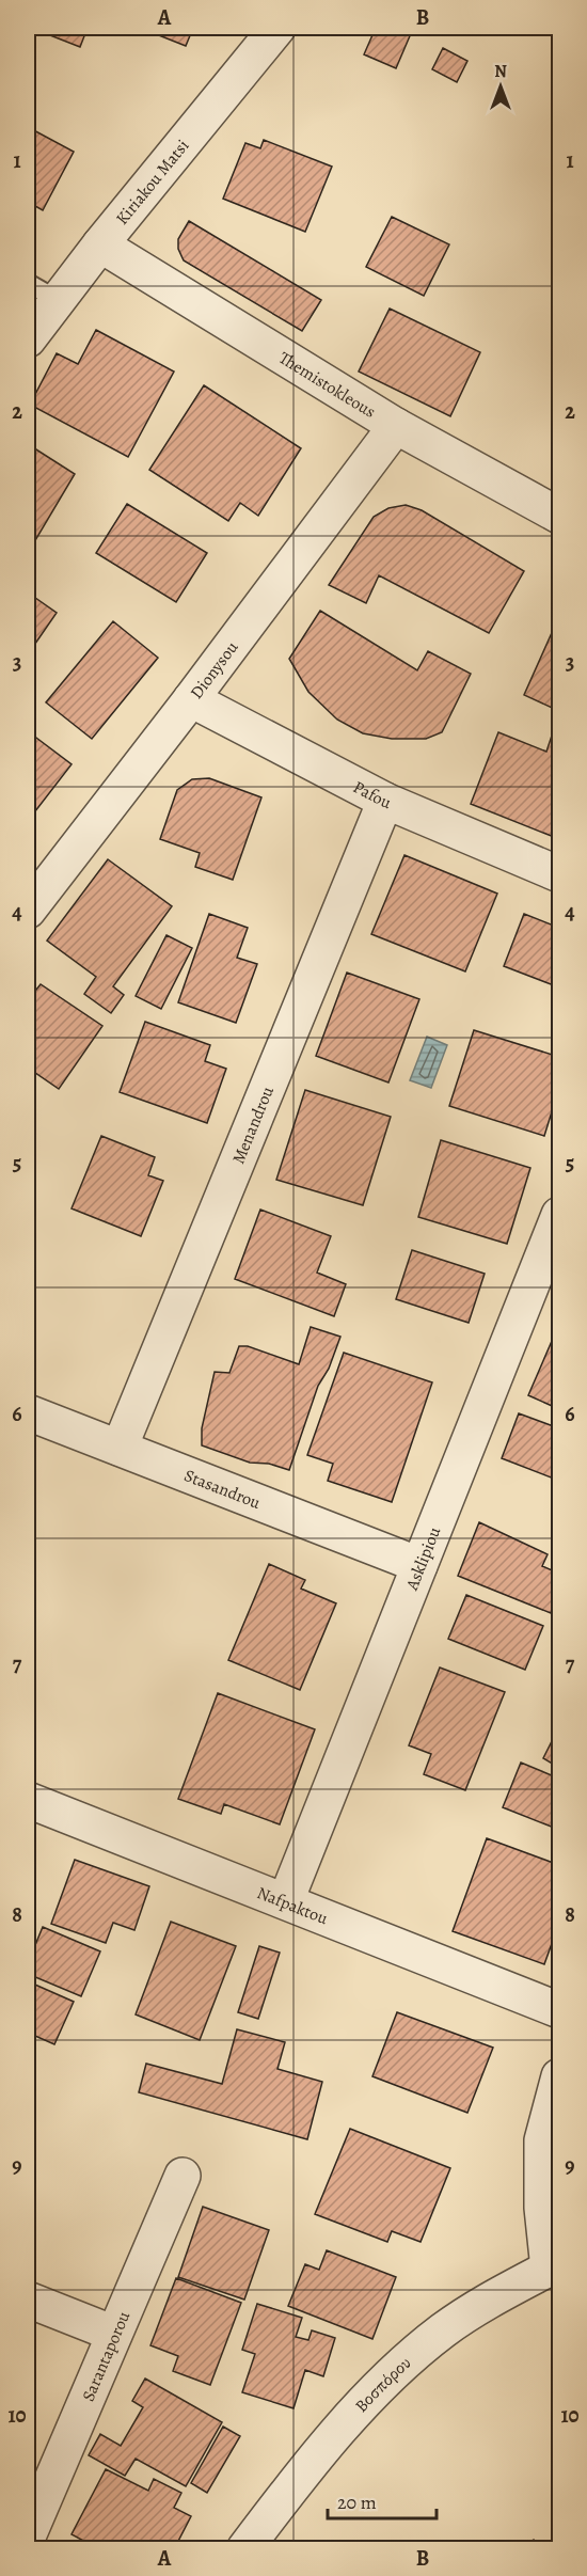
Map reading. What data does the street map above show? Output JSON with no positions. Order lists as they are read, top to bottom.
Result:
{
  "streets": {
    "street": [
      "Kiriakou Matsi",
      "Themistokleous",
      "Dionysou",
      "Pafou",
      "Menandrou",
      "Stasandrou",
      "Asklipiou",
      "Nafpaktou",
      "Sarantaporou",
      "Βοσπόρου"
    ]
  },
  "crossings": [
    ["Kiriakou Matsi", "Themistokleous"],
    ["Themistokleous", "Dionysou"],
    ["Dionysou", "Pafou"],
    ["Pafou", "Menandrou"],
    ["Menandrou", "Stasandrou"],
    ["Stasandrou", "Asklipiou"],
    ["Asklipiou", "Nafpaktou"]
  ],
  "scale_bar": "20 m",
  "north": "top",
  "grid": {
    "columns": ["A", "B"],
    "rows": [
      "1",
      "2",
      "3",
      "4",
      "5",
      "6",
      "7",
      "8",
      "9",
      "10"
    ]
  }
}
